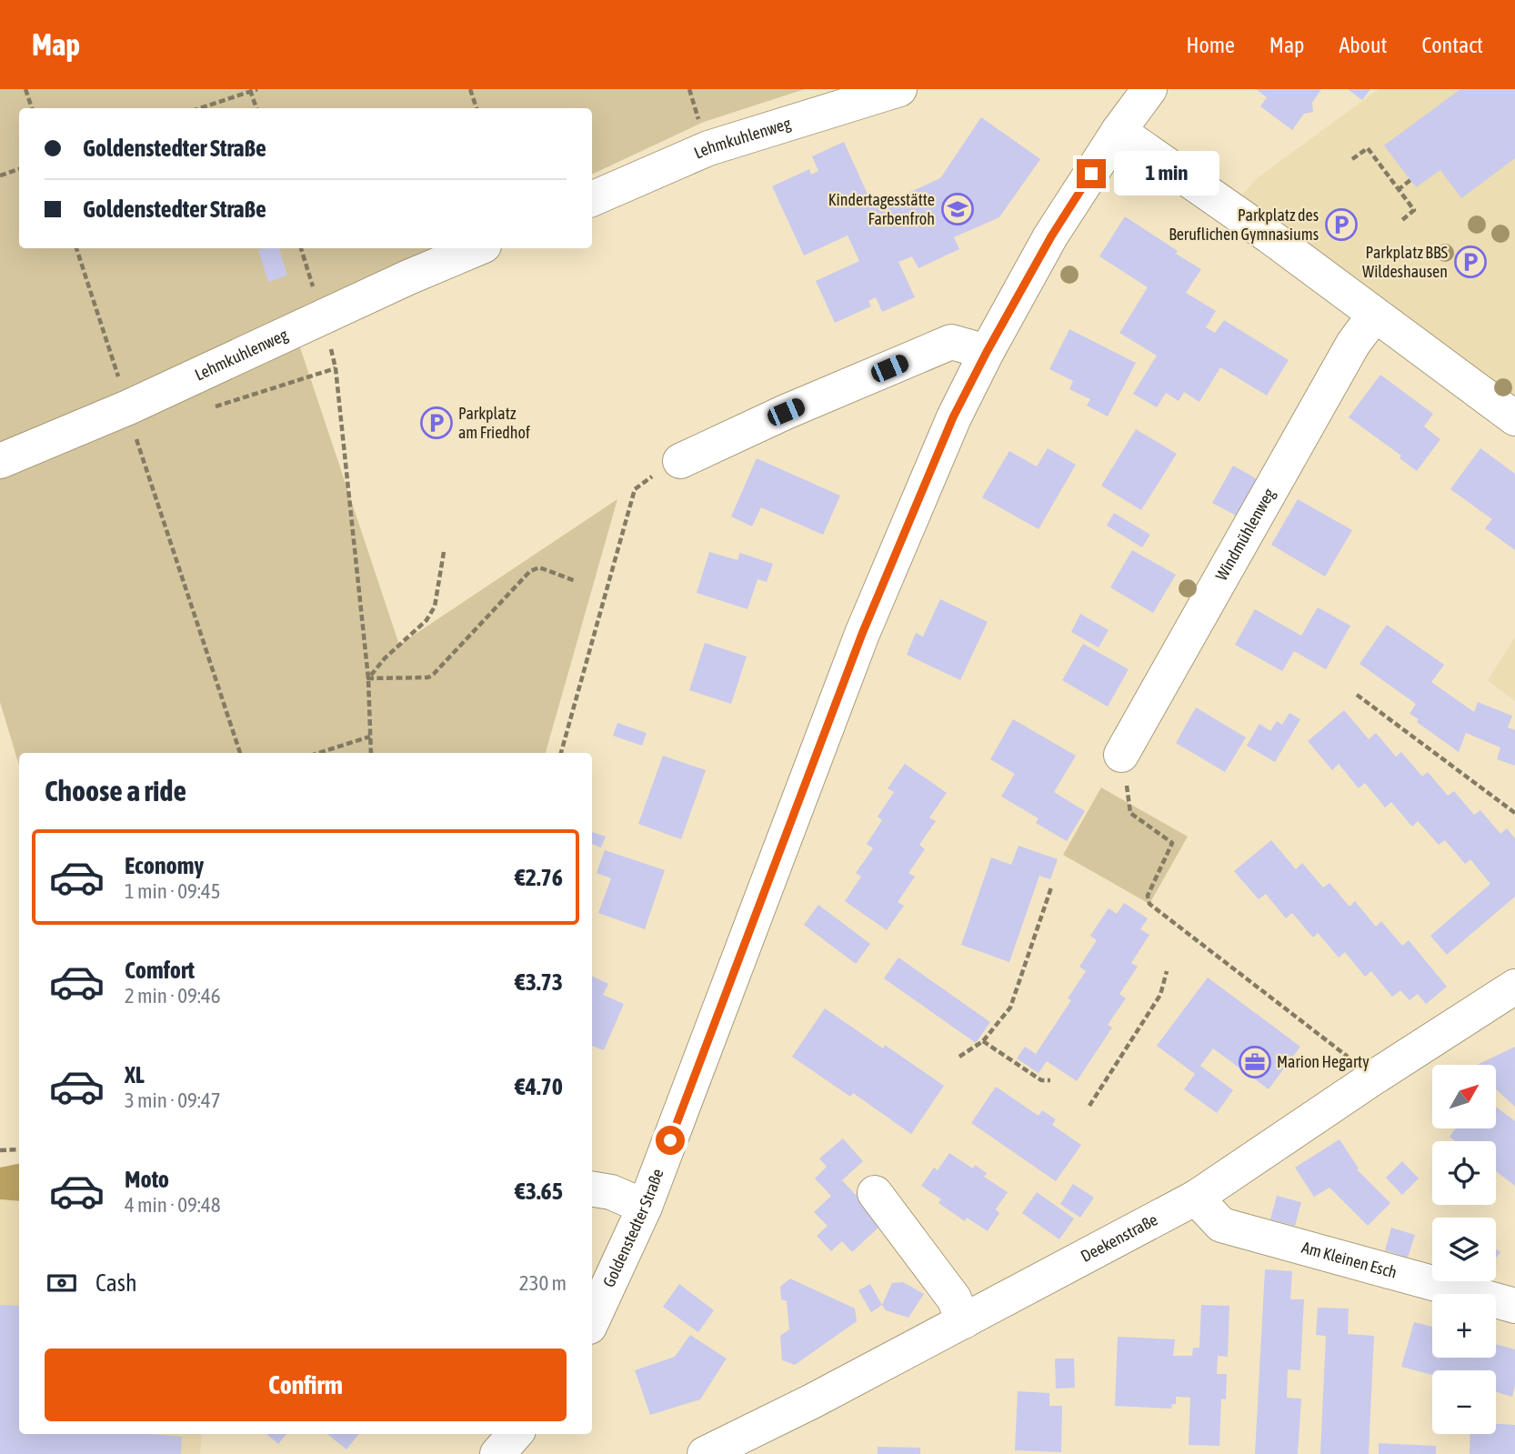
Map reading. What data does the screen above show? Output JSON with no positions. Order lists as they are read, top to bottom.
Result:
{
  "streets": {
    "street": [
      "Lehmkuhlenweg",
      "Windmühlenweg",
      "Goldenstedter Straße",
      "Deekenstraße",
      "Am Kleinen Esch"
    ]
  },
  "crossings": [
    ["Deekenstraße", "Am Kleinen Esch"]
  ],
  "places": {
    "school or university": ["Kindertagesstätte Farbenfroh"],
    "parking": ["Parkplatz des Beruflichen Gymnasiums", "Parkplatz BBS Wildeshausen", "Parkplatz am Friedhof"],
    "office": ["Marion Hegarty"]
  },
  "north": "top right",
  "page": {
    "header": "Map",
    "nav": [
      "Home",
      "Map",
      "About",
      "Contact"
    ],
    "banner": ["Goldenstedter Straße", "Goldenstedter Straße"],
    "bubble": "1 min",
    "heading": "Choose a ride",
    "list": [
      {
        "name": "Economy",
        "note": "1 min · 09:45",
        "value": "€2.76"
      },
      {
        "name": "Comfort",
        "note": "2 min · 09:46",
        "value": "€3.73"
      },
      {
        "name": "XL",
        "note": "3 min · 09:47",
        "value": "€4.70"
      },
      {
        "name": "Moto",
        "note": "4 min · 09:48",
        "value": "€3.65"
      }
    ],
    "map_buttons": ["+", "−"],
    "pay": ["Cash", "230 m"],
    "buttons": "Confirm"
  }
}
